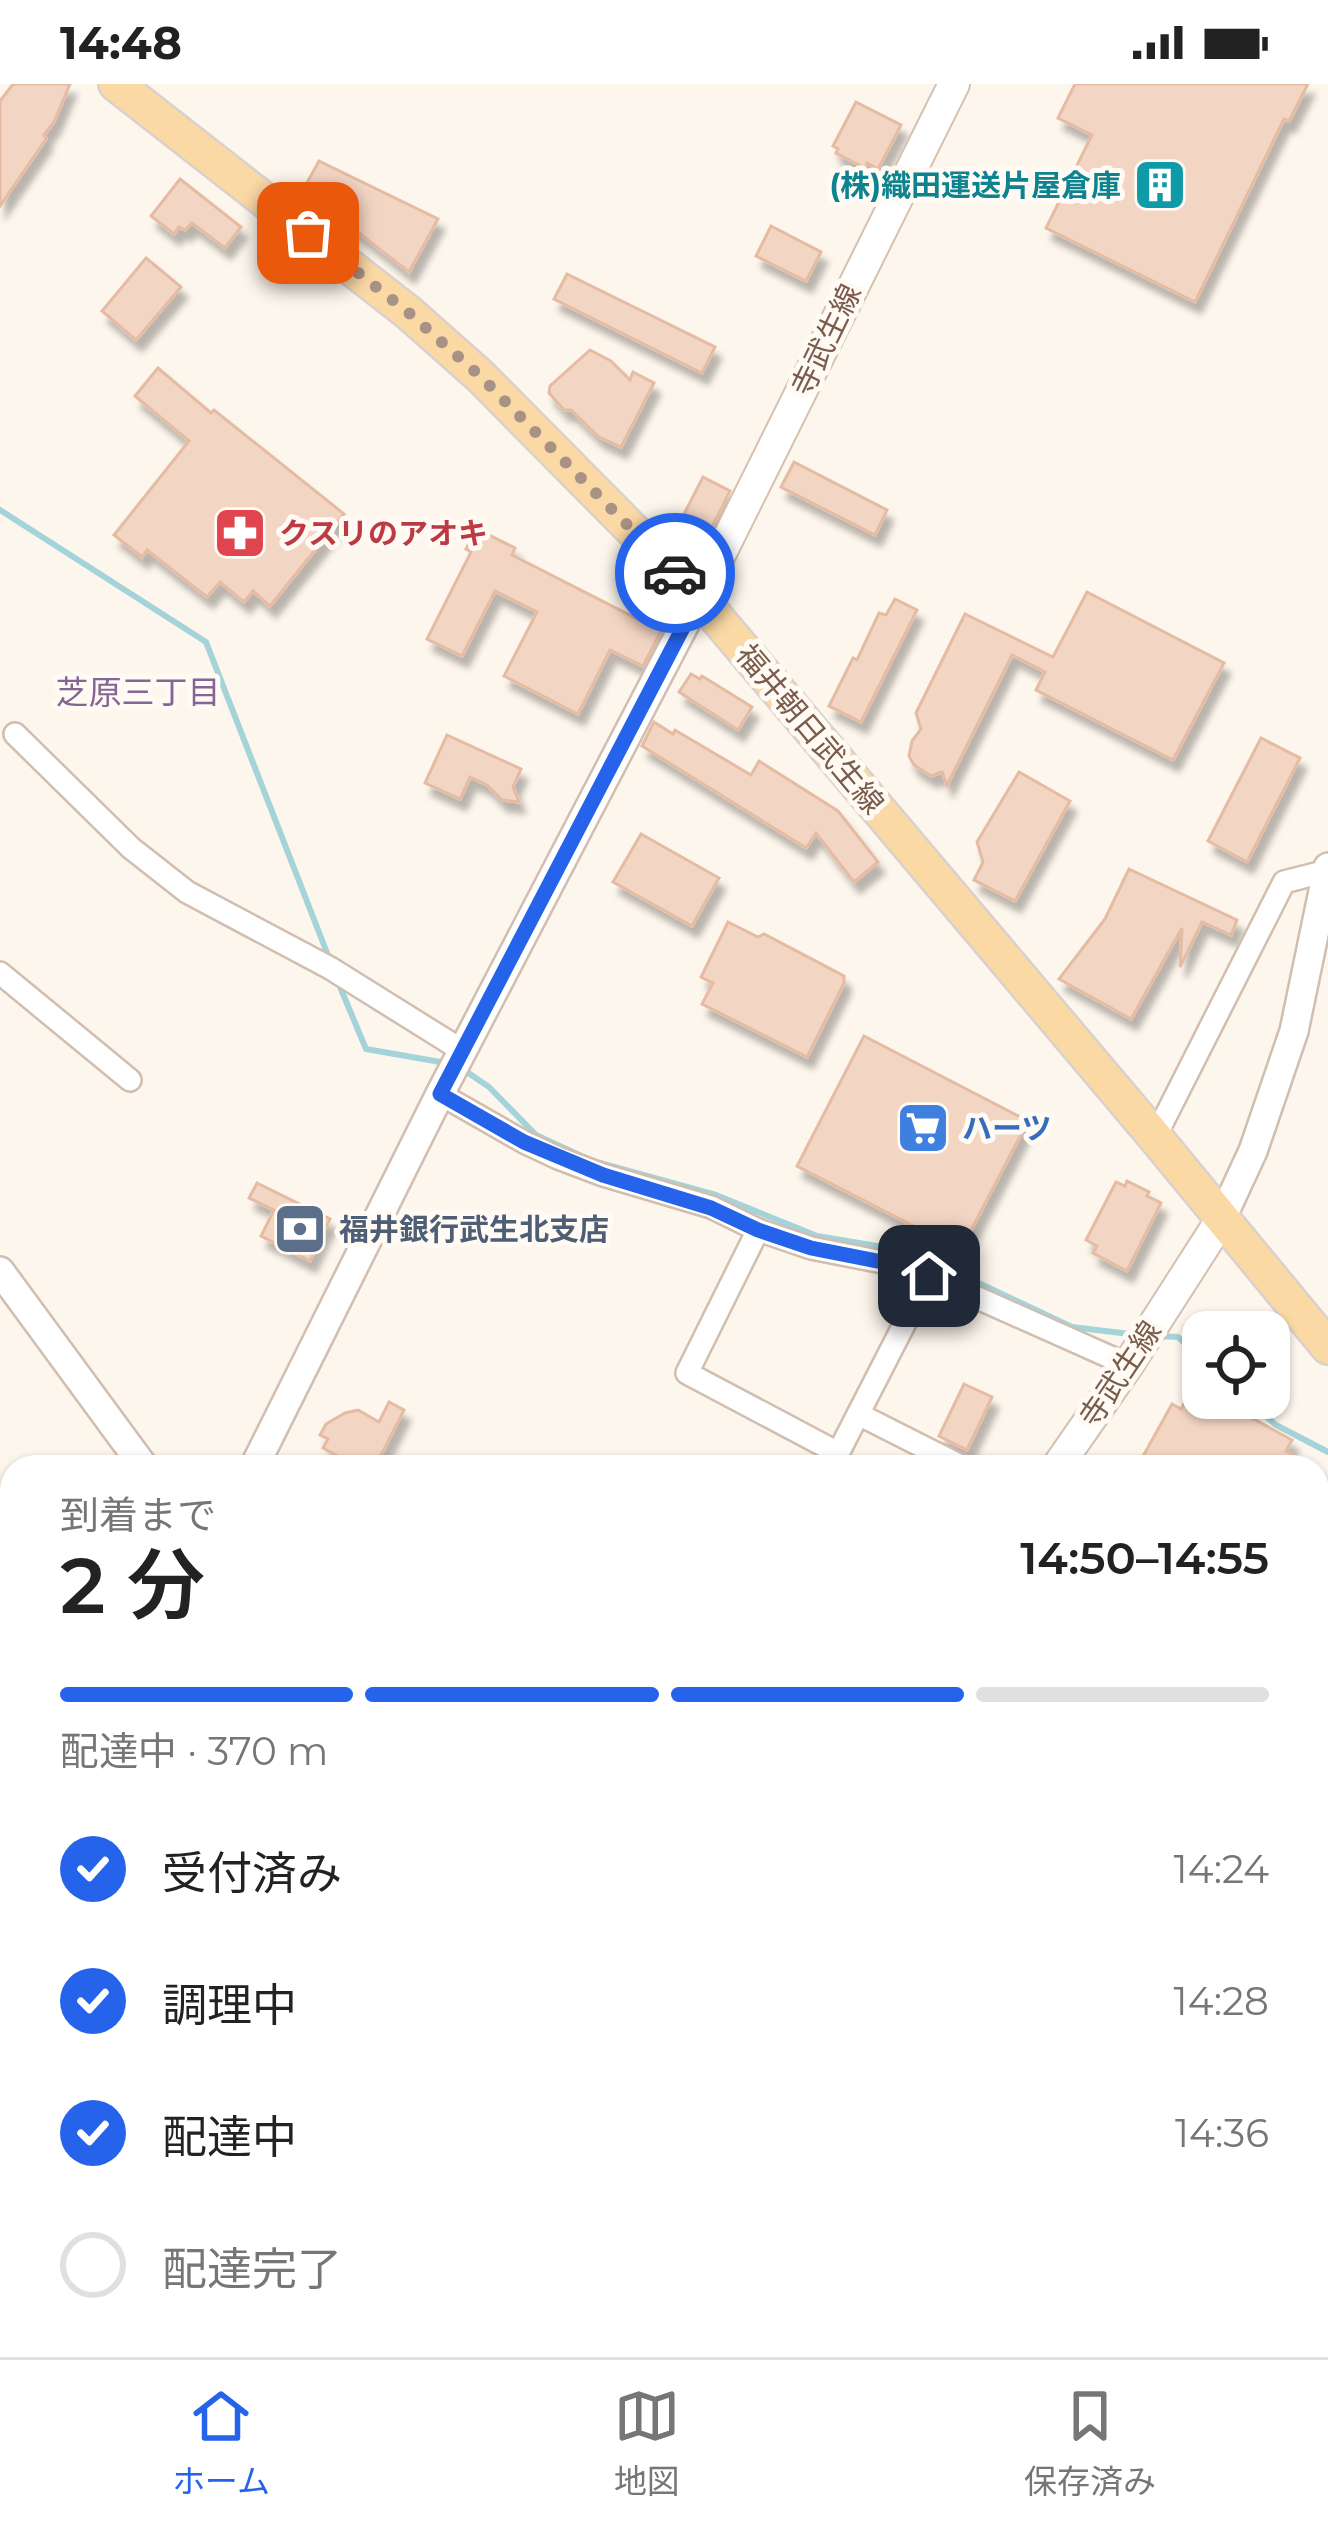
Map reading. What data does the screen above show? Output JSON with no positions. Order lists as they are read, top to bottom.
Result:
{
  "streets": {
    "main road": ["寺武生線", "福井朝日武生線"]
  },
  "crossings": [
    ["寺武生線", "福井朝日武生線"]
  ],
  "districts": ["芝原三丁目"],
  "places": {
    "building": ["(株)織田運送片屋倉庫"],
    "pharmacy": ["クスリのアオキ"],
    "supermarket": ["ハーツ"],
    "bank": ["福井銀行武生北支店"]
  },
  "page": {
    "status": "14:48",
    "heading": ["2 分", "到着まで", "14:50–14:55"],
    "bar": "配達中 · 370 m",
    "list": [
      ["受付済み", "14:24"],
      ["調理中", "14:28"],
      ["配達中", "14:36"],
      "配達完了"
    ],
    "tabs": ["ホーム", "地図", "保存済み"]
  }
}
